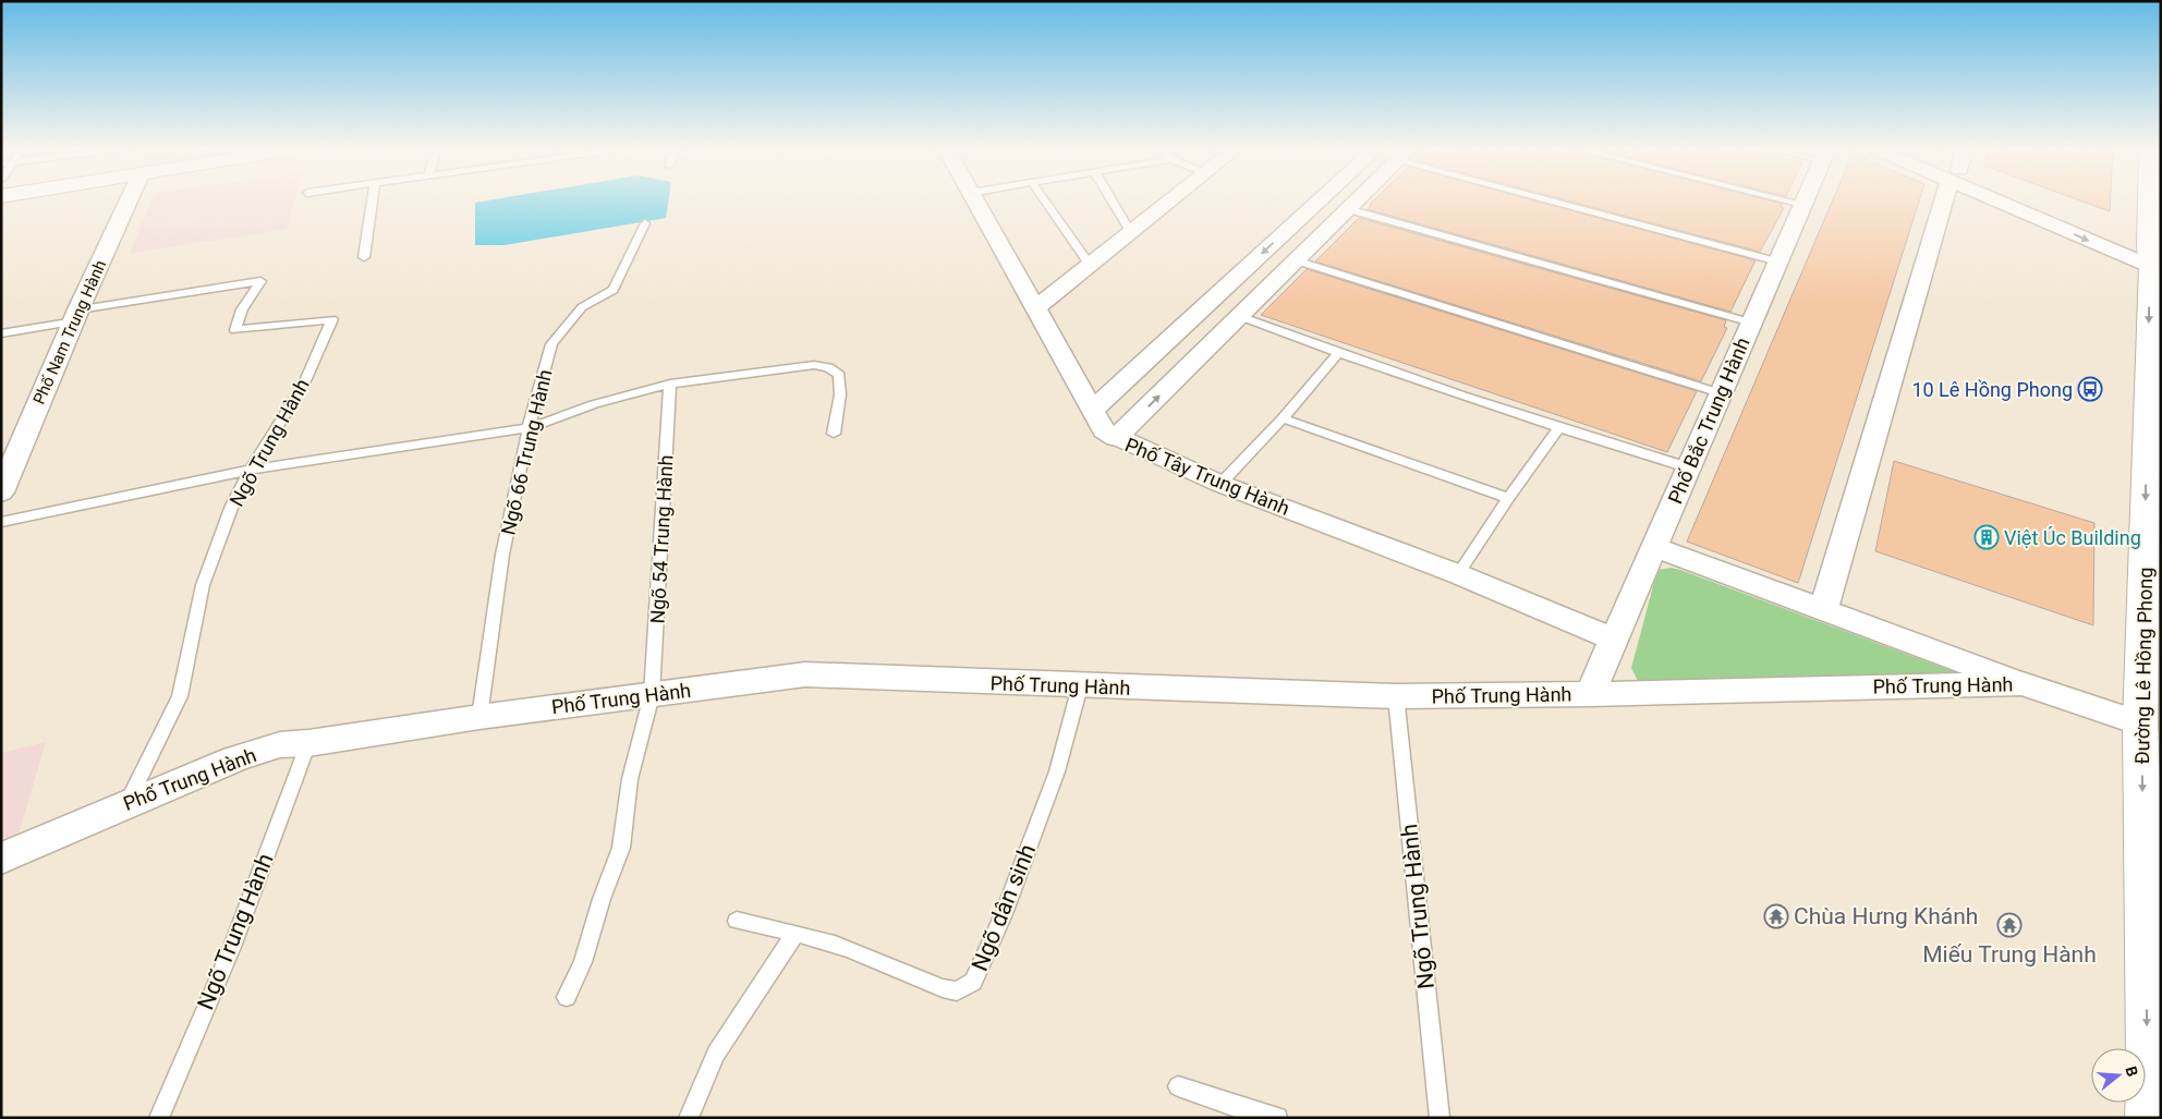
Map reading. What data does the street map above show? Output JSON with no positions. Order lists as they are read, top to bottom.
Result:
{
  "streets": {
    "main road": ["Đường Lê Hồng Phong"],
    "street": [
      "Phố Nam Trung Hành",
      "Phố Bắc Trung Hành",
      "Phố Tây Trung Hành",
      "Phố Trung Hành"
    ],
    "lane": [
      "Ngõ Trung Hành",
      "Ngõ 66 Trung Hành",
      "Ngõ 54 Trung Hành",
      "Ngõ dân sinh"
    ]
  },
  "crossings": [
    ["Phố Nam Trung Hành", "Ngõ Trung Hành"],
    ["Phố Bắc Trung Hành", "Phố Tây Trung Hành"],
    ["Phố Bắc Trung Hành", "Phố Trung Hành"],
    ["Ngõ Trung Hành", "Phố Trung Hành"],
    ["Ngõ 66 Trung Hành", "Phố Trung Hành"],
    ["Ngõ 54 Trung Hành", "Phố Trung Hành"],
    ["Đường Lê Hồng Phong", "Phố Trung Hành"],
    ["Phố Trung Hành", "Ngõ dân sinh"]
  ],
  "one_way": ["Đường Lê Hồng Phong"],
  "places": {
    "bus stop": ["10 Lê Hồng Phong"],
    "building": ["Việt Úc Building"],
    "temple": ["Chùa Hưng Khánh", "Miếu Trung Hành"]
  },
  "north": "right"
}
